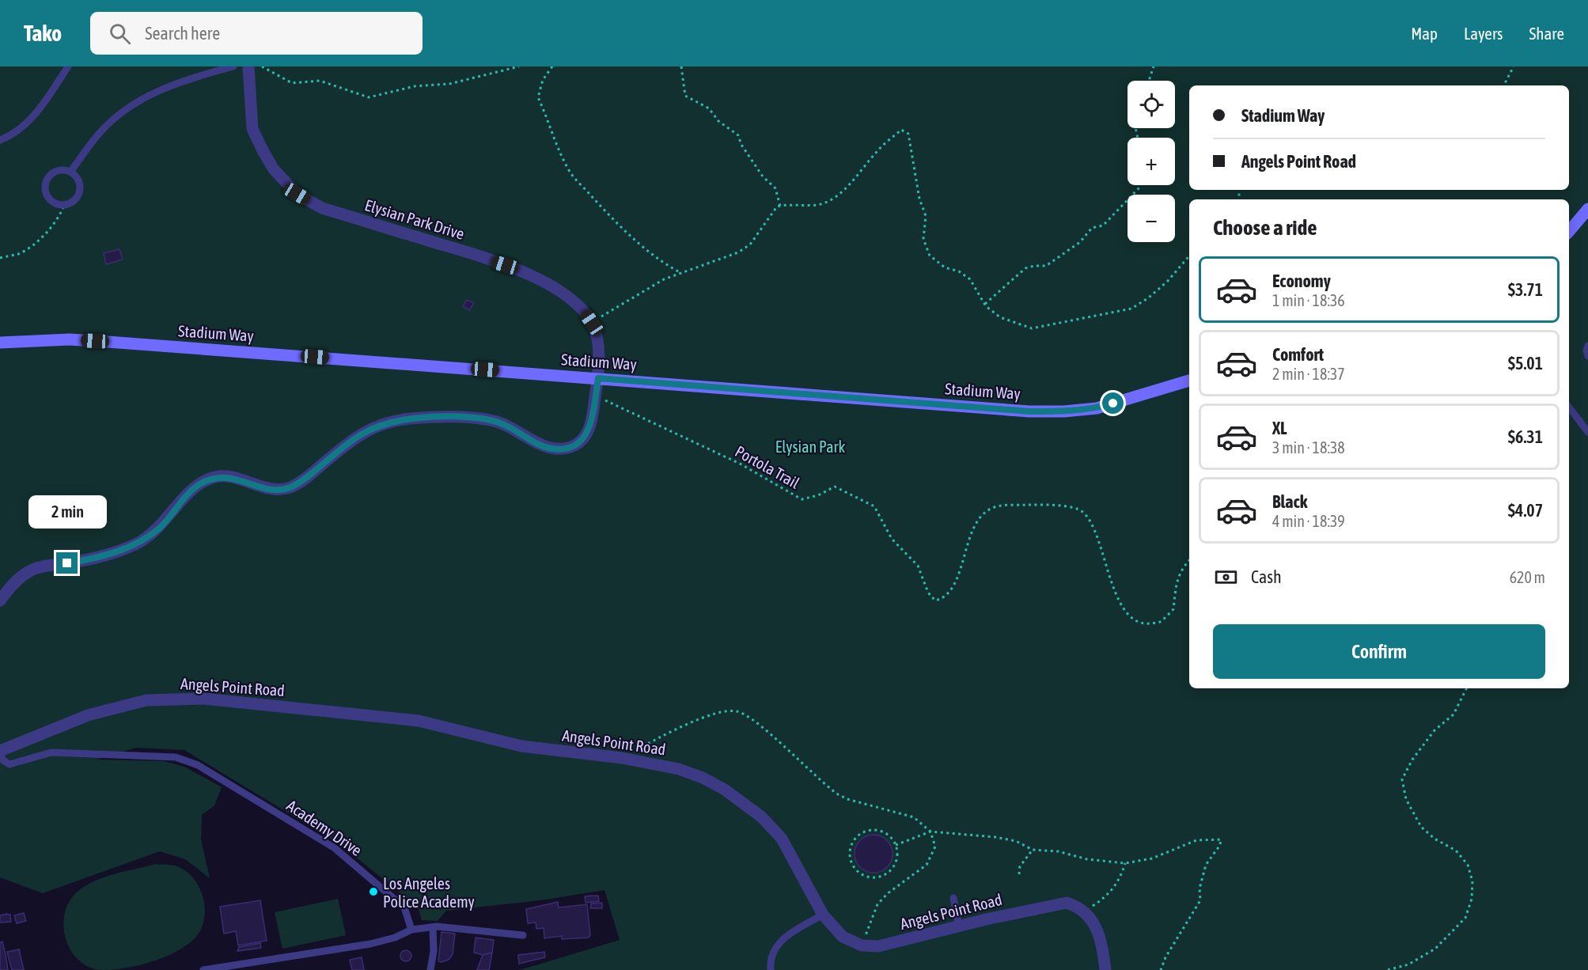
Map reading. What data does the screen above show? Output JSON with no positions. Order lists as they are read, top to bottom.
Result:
{
  "streets": {
    "main road": ["Stadium Way"],
    "street": ["Elysian Park Drive", "Angels Point Road"],
    "lane": ["Academy Drive"],
    "path": ["Portola Trail"]
  },
  "crossings": [
    ["Elysian Park Drive", "Stadium Way"],
    ["Angels Point Road", "Academy Drive"]
  ],
  "parks": ["Elysian Park"],
  "places": ["Los Angeles Police Academy"],
  "page": {
    "header": "Tako",
    "search": "Search here",
    "nav": ["Map", "Layers", "Share"],
    "map_buttons": ["+", "−"],
    "banner": ["Stadium Way", "Angels Point Road"],
    "heading": "Choose a ride",
    "list": [
      {
        "name": "Economy",
        "note": "1 min · 18:36",
        "value": "$3.71"
      },
      {
        "name": "Comfort",
        "note": "2 min · 18:37",
        "value": "$5.01"
      },
      {
        "name": "XL",
        "note": "3 min · 18:38",
        "value": "$6.31"
      },
      {
        "name": "Black",
        "note": "4 min · 18:39",
        "value": "$4.07"
      }
    ],
    "bubble": "2 min",
    "pay": ["Cash", "620 m"],
    "buttons": "Confirm"
  }
}
